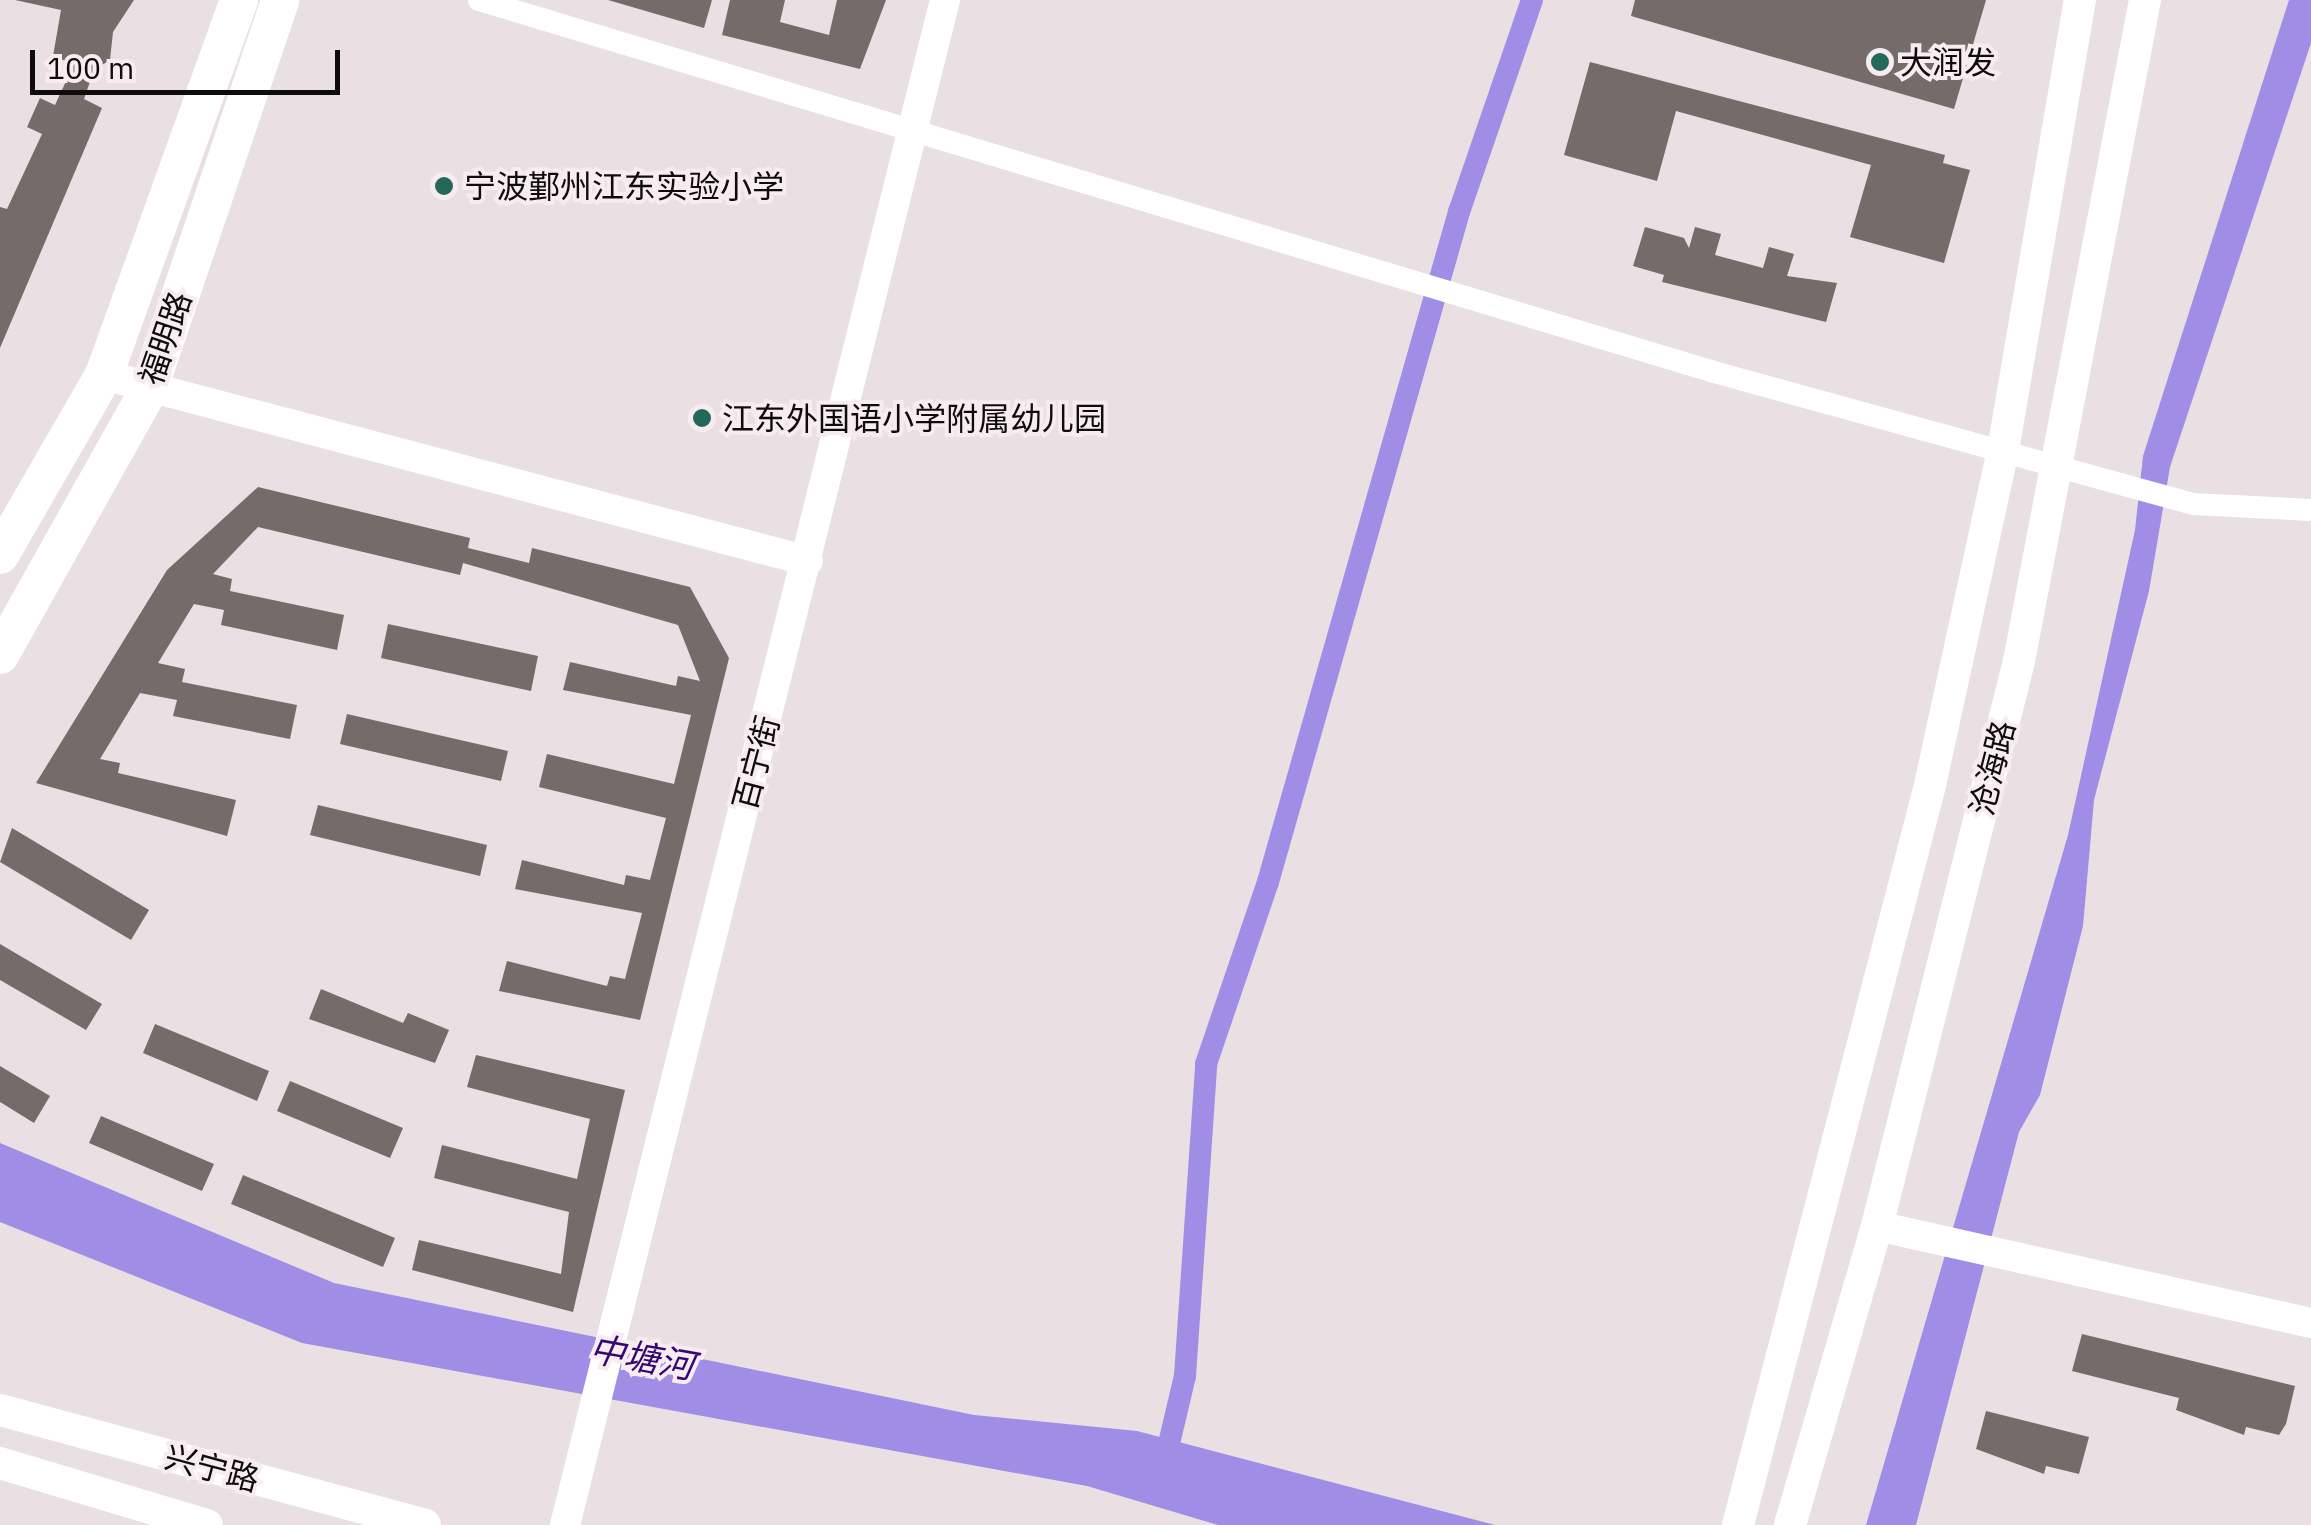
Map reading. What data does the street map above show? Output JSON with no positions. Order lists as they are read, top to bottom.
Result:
{
  "streets": {
    "main road": ["福明路", "沧海路", "兴宁路"],
    "street": ["百宁街"]
  },
  "water": ["中塘河"],
  "places": ["大润发", "宁波鄞州江东实验小学", "江东外国语小学附属幼儿园"],
  "scale_bar": "100 m"
}
